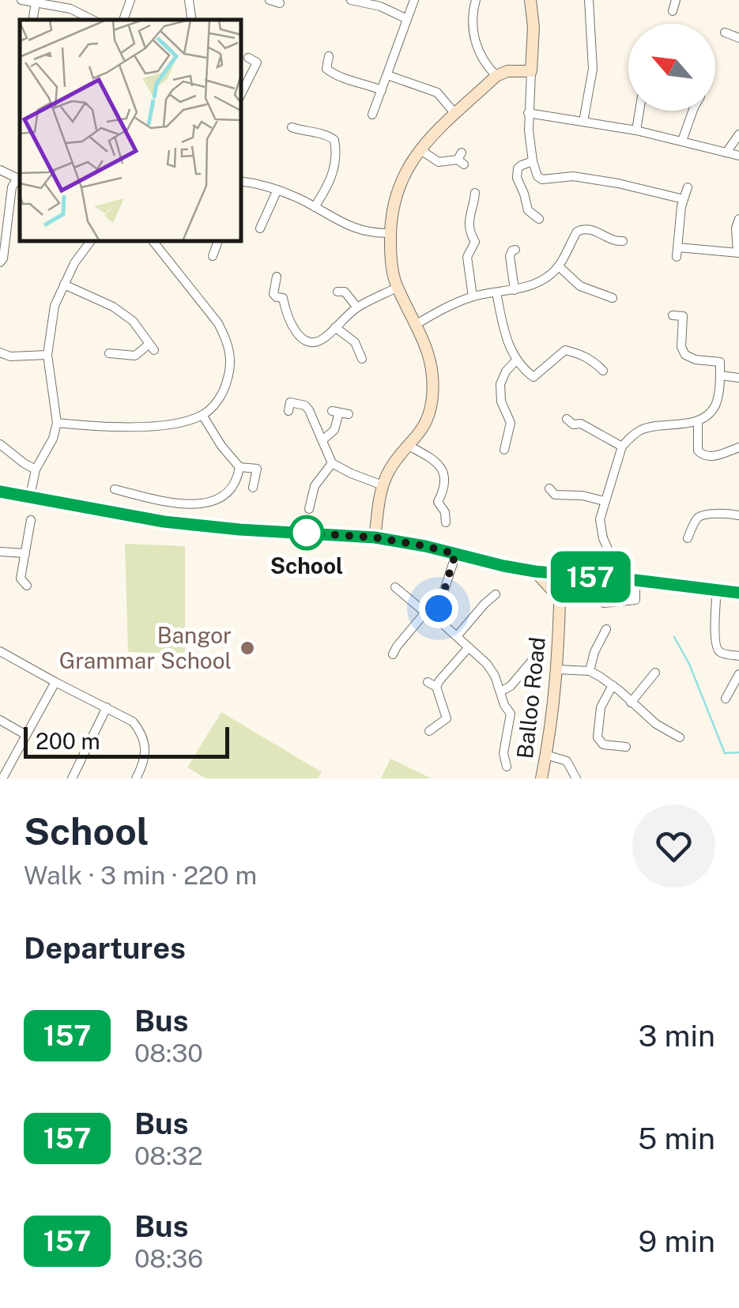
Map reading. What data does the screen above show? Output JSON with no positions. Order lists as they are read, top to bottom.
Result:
{
  "streets": {
    "street": ["Balloo Road"]
  },
  "places": ["School", "Bangor Grammar School"],
  "lines": ["bus line 157"],
  "scale_bar": "200 m",
  "north": "top left",
  "page": {
    "on_map": "157",
    "scale": "200 m",
    "heading": [
      ["School", "Walk · 3 min · 220 m"],
      "Departures"
    ],
    "list": [
      {
        "mark": "157",
        "name": "Bus",
        "note": "08:30",
        "value": "3 min"
      },
      {
        "mark": "157",
        "name": "Bus",
        "note": "08:32",
        "value": "5 min"
      },
      {
        "mark": "157",
        "name": "Bus",
        "note": "08:36",
        "value": "9 min"
      }
    ]
  }
}
